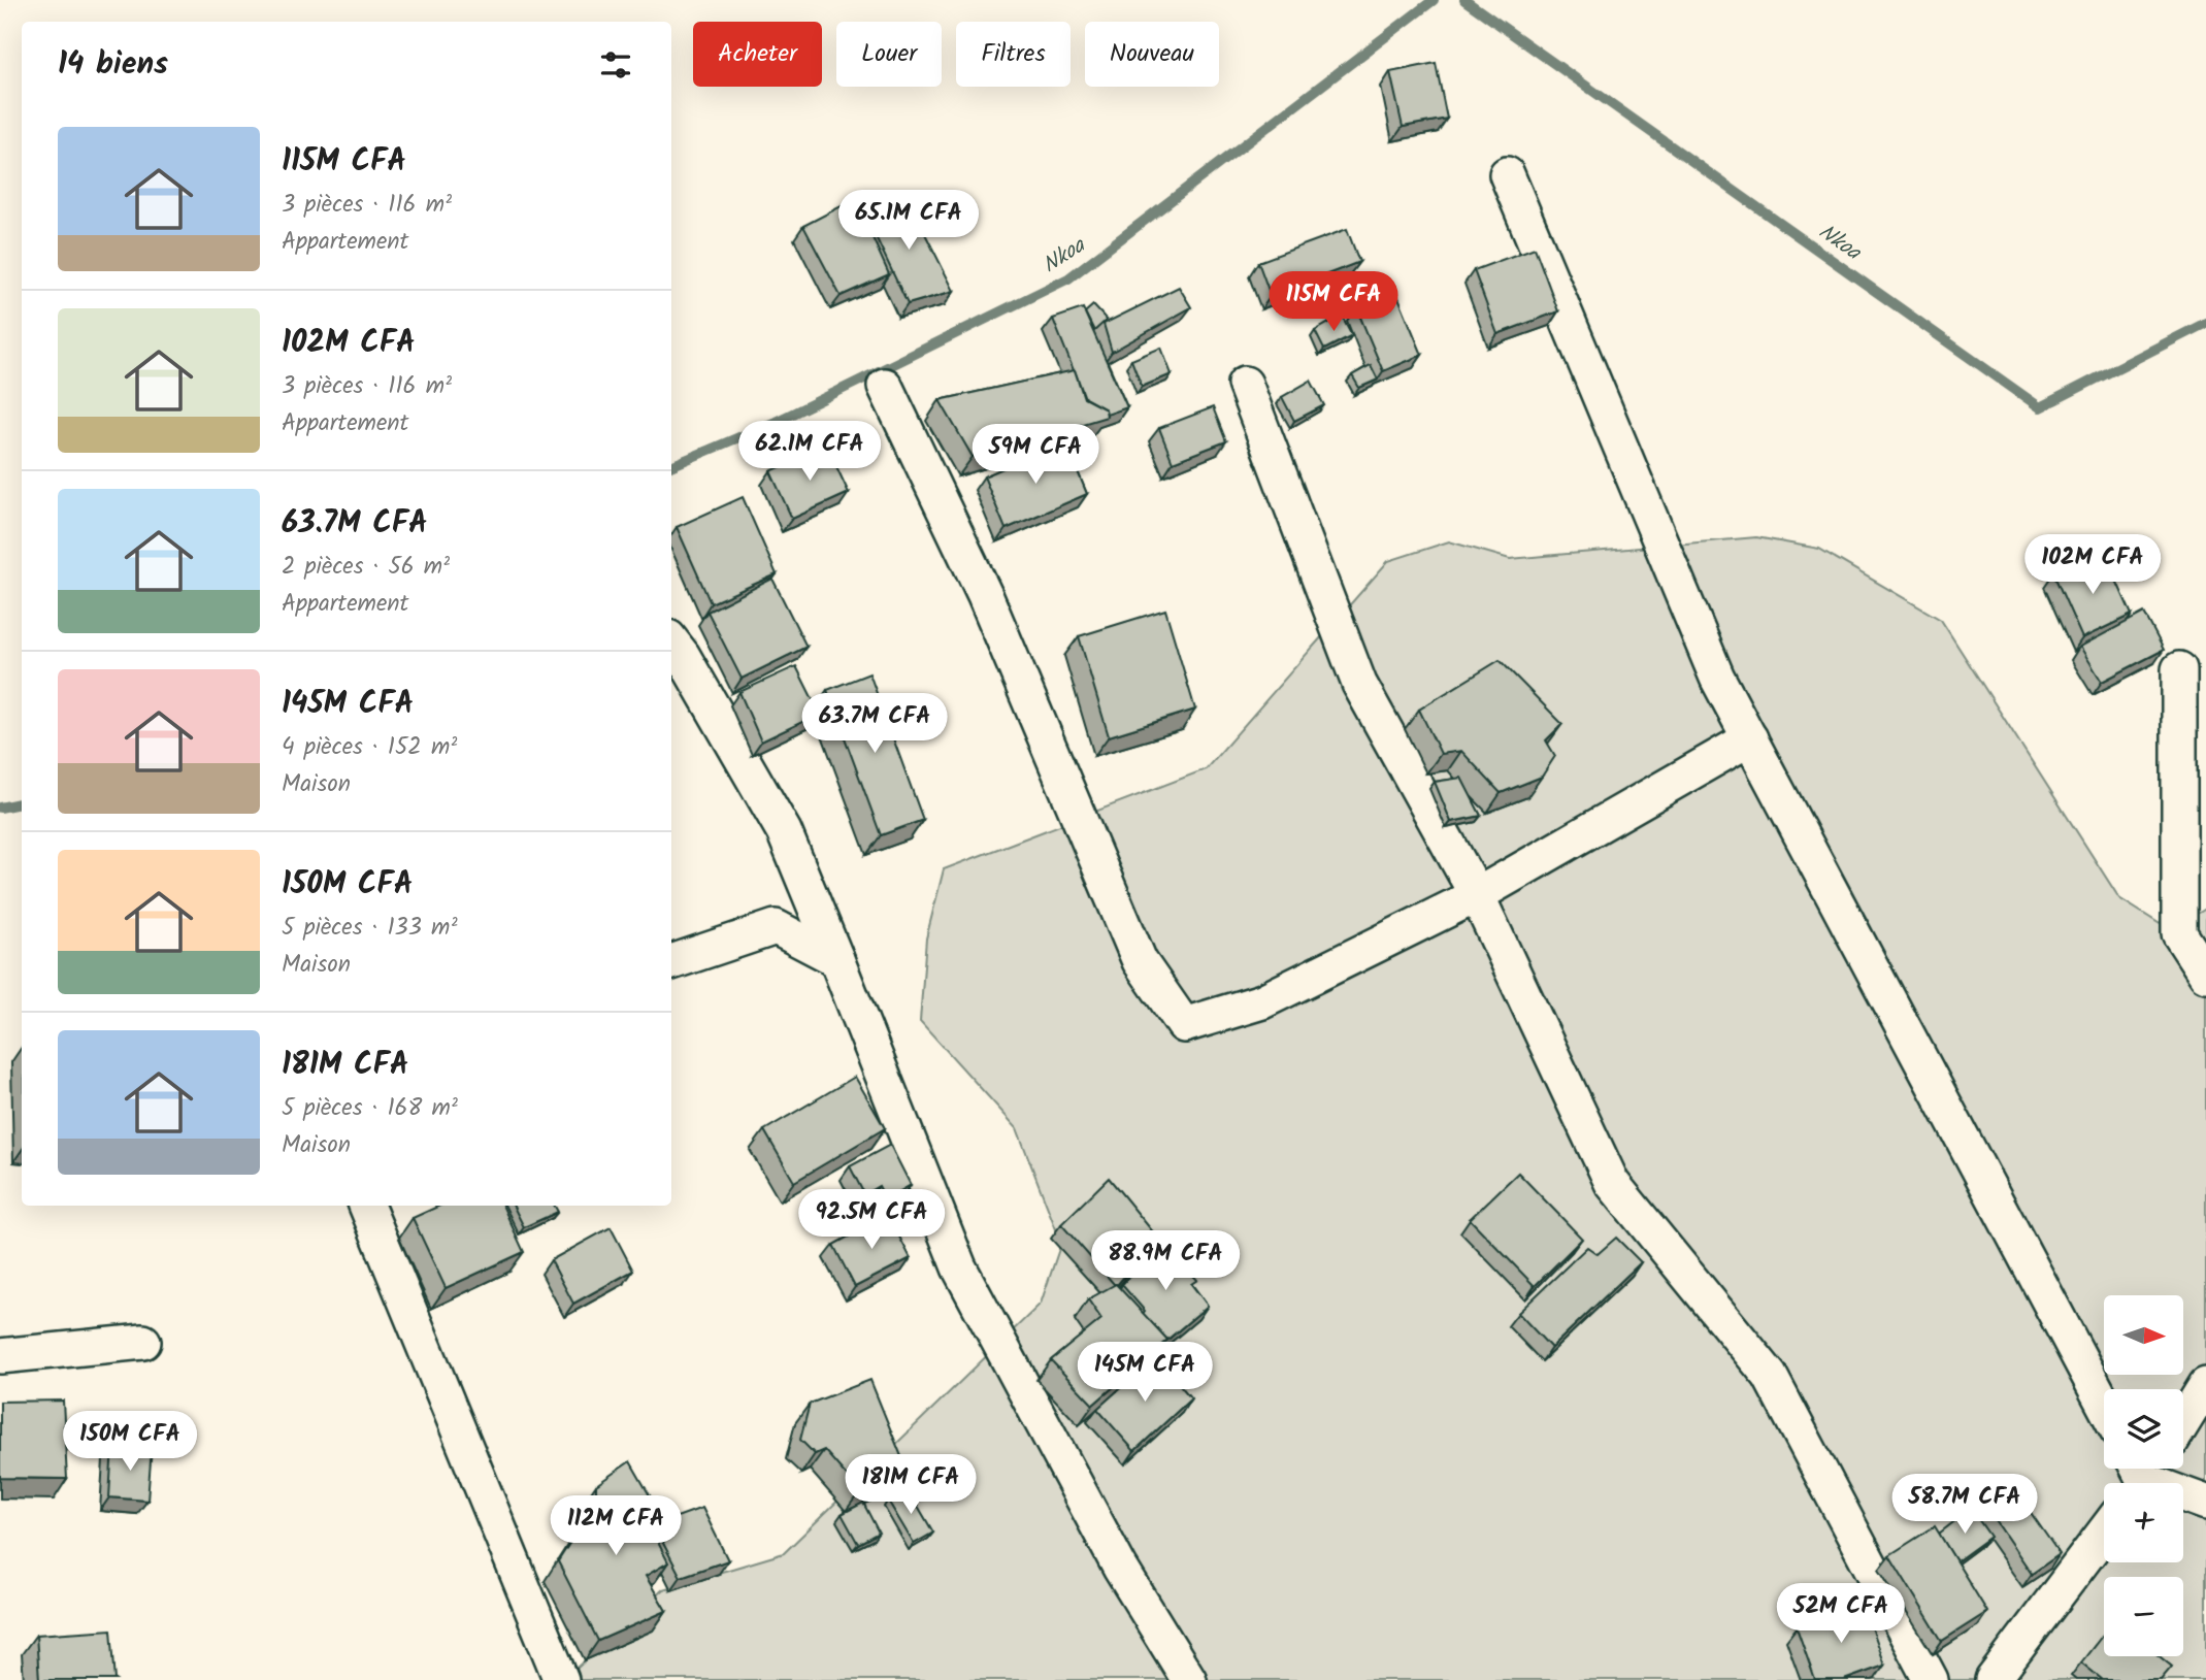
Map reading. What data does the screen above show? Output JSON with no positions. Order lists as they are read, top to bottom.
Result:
{
  "water": ["Nkoa"],
  "north": "right",
  "page": {
    "chip": [
      "Acheter",
      "Louer",
      "Filtres",
      "Nouveau"
    ],
    "heading": "14 biens",
    "list": [
      {
        "name": "115M CFA",
        "note": "3 pièces · 116 m² · Appartement"
      },
      {
        "name": "102M CFA",
        "note": "3 pièces · 116 m² · Appartement"
      },
      {
        "name": "63.7M CFA",
        "note": "2 pièces · 56 m² · Appartement"
      },
      {
        "name": "145M CFA",
        "note": "4 pièces · 152 m² · Maison"
      },
      {
        "name": "150M CFA",
        "note": "5 pièces · 133 m² · Maison"
      },
      {
        "name": "181M CFA",
        "note": "5 pièces · 168 m² · Maison"
      }
    ],
    "price": [
      "65.1M CFA",
      "115M CFA",
      "62.1M CFA",
      "59M CFA",
      "102M CFA",
      "63.7M CFA",
      "92.5M CFA",
      "88.9M CFA",
      "145M CFA",
      "150M CFA",
      "181M CFA",
      "58.7M CFA",
      "112M CFA",
      "52M CFA"
    ],
    "map_buttons": ["+", "−"]
  }
}
